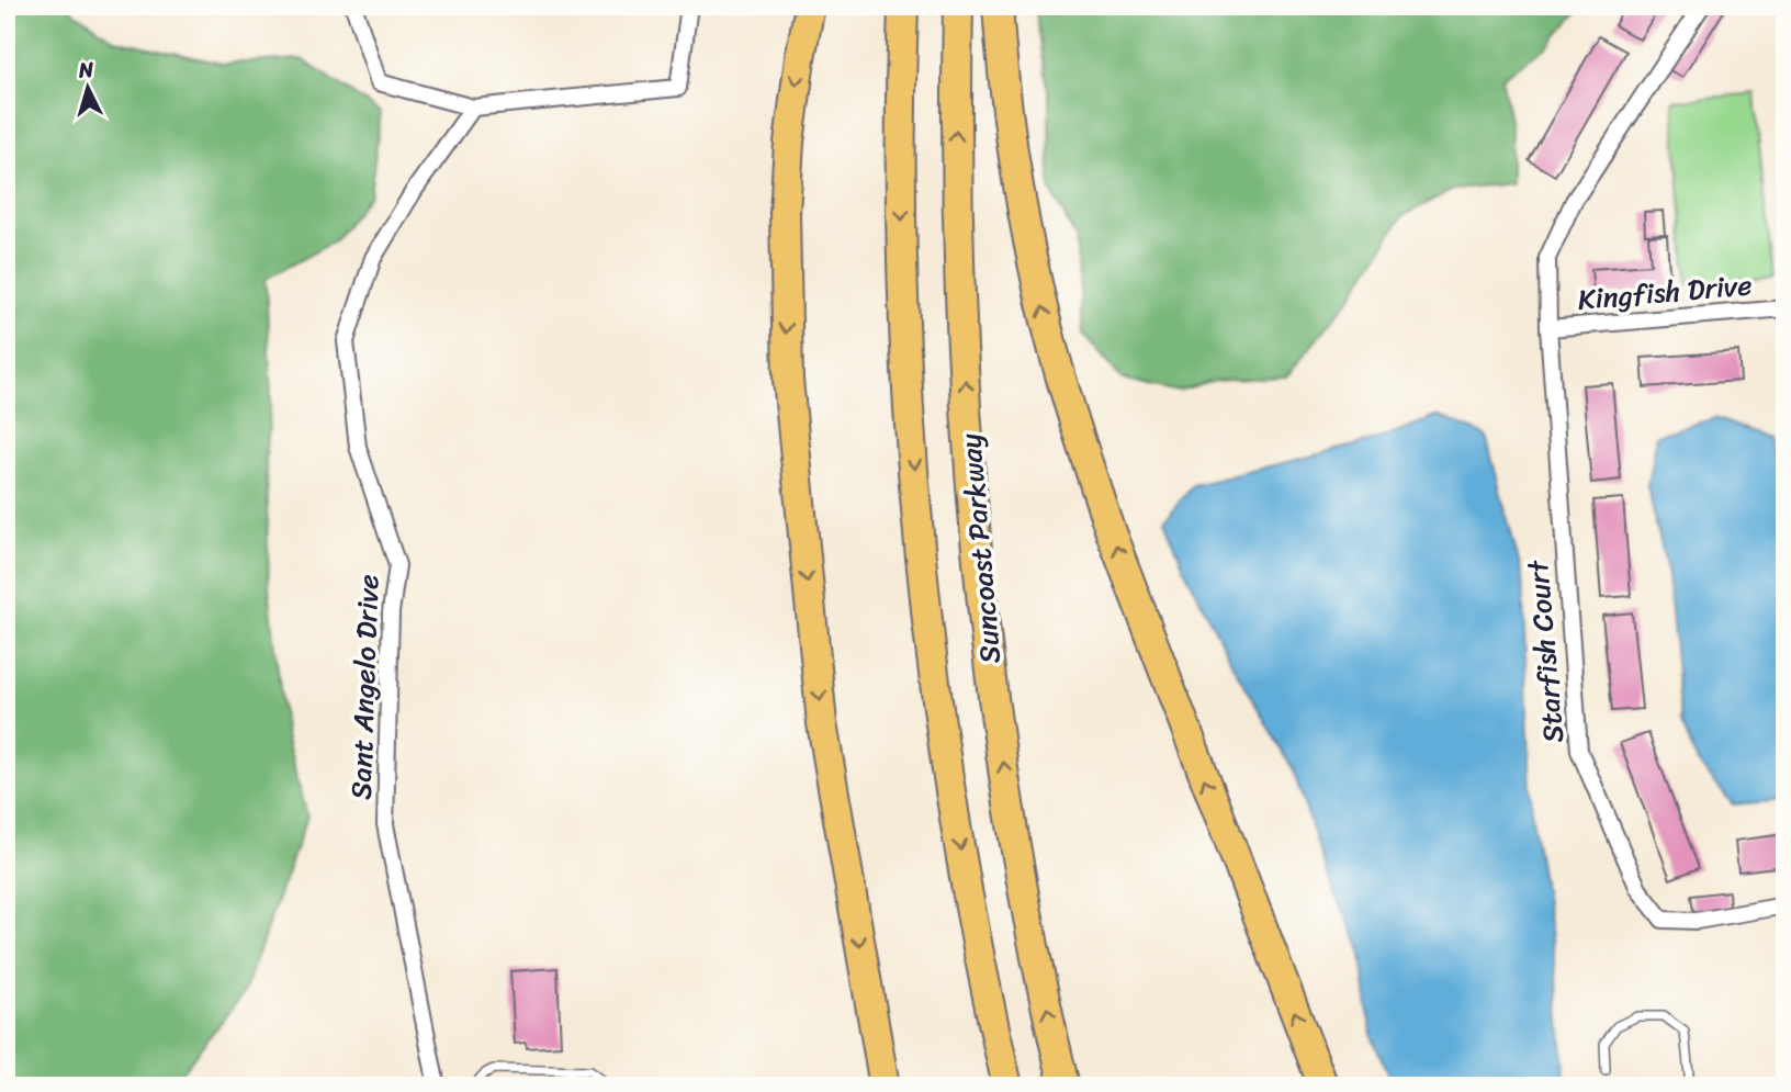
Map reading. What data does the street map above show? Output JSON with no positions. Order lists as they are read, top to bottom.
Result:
{
  "streets": {
    "highway": ["Suncoast Parkway"],
    "street": ["Kingfish Drive", "Starfish Court", "Sant Angelo Drive"]
  },
  "crossings": [
    ["Kingfish Drive", "Starfish Court"]
  ],
  "north": "top"
}
